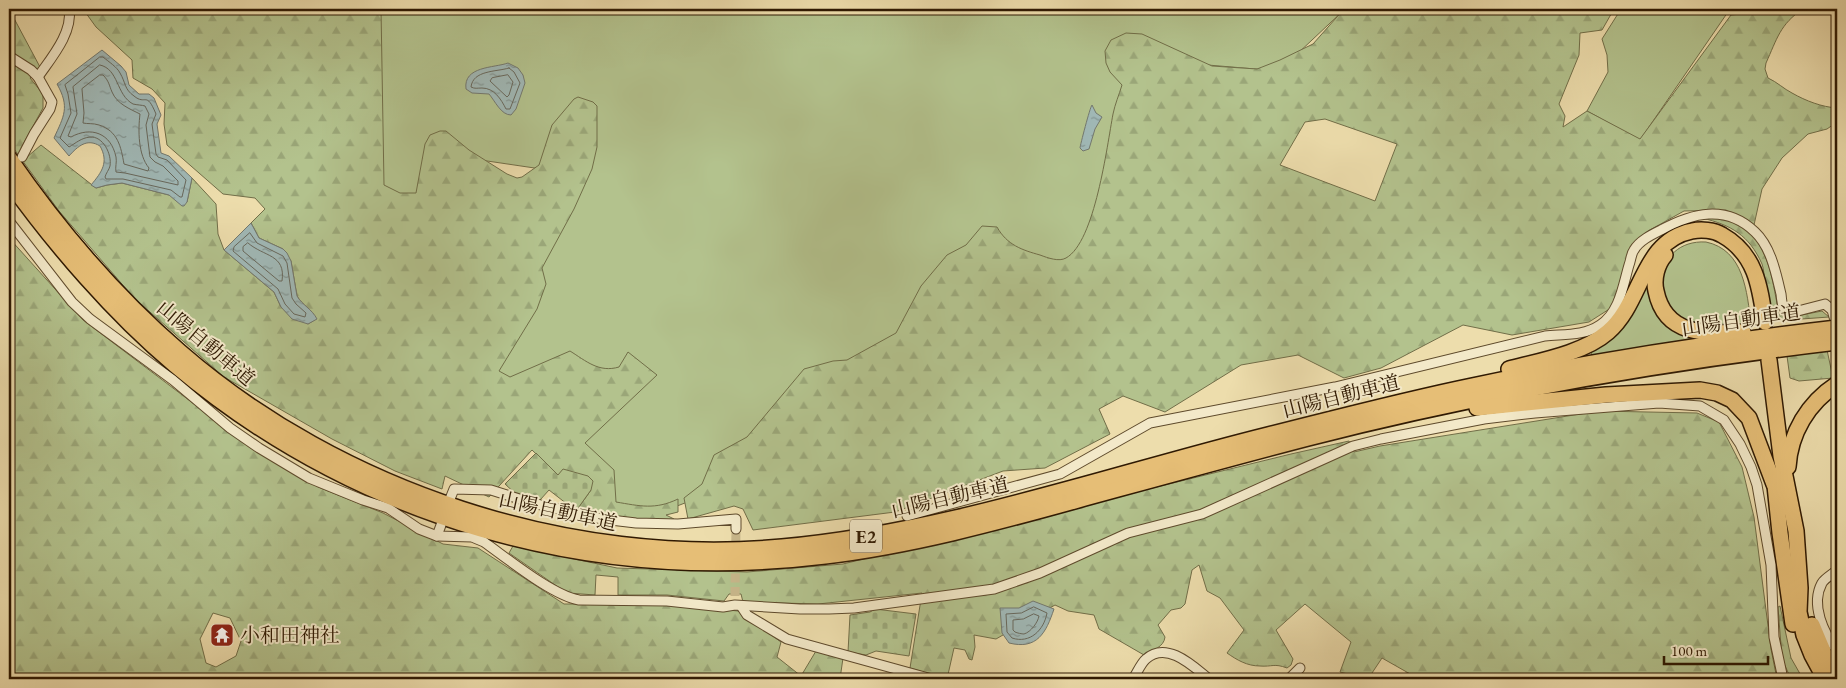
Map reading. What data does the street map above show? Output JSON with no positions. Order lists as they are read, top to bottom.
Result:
{
  "streets": {
    "highway": ["山陽自動車道", "E2"]
  },
  "places": {
    "temple": ["小和田神社"]
  },
  "scale_bar": "100 m"
}
